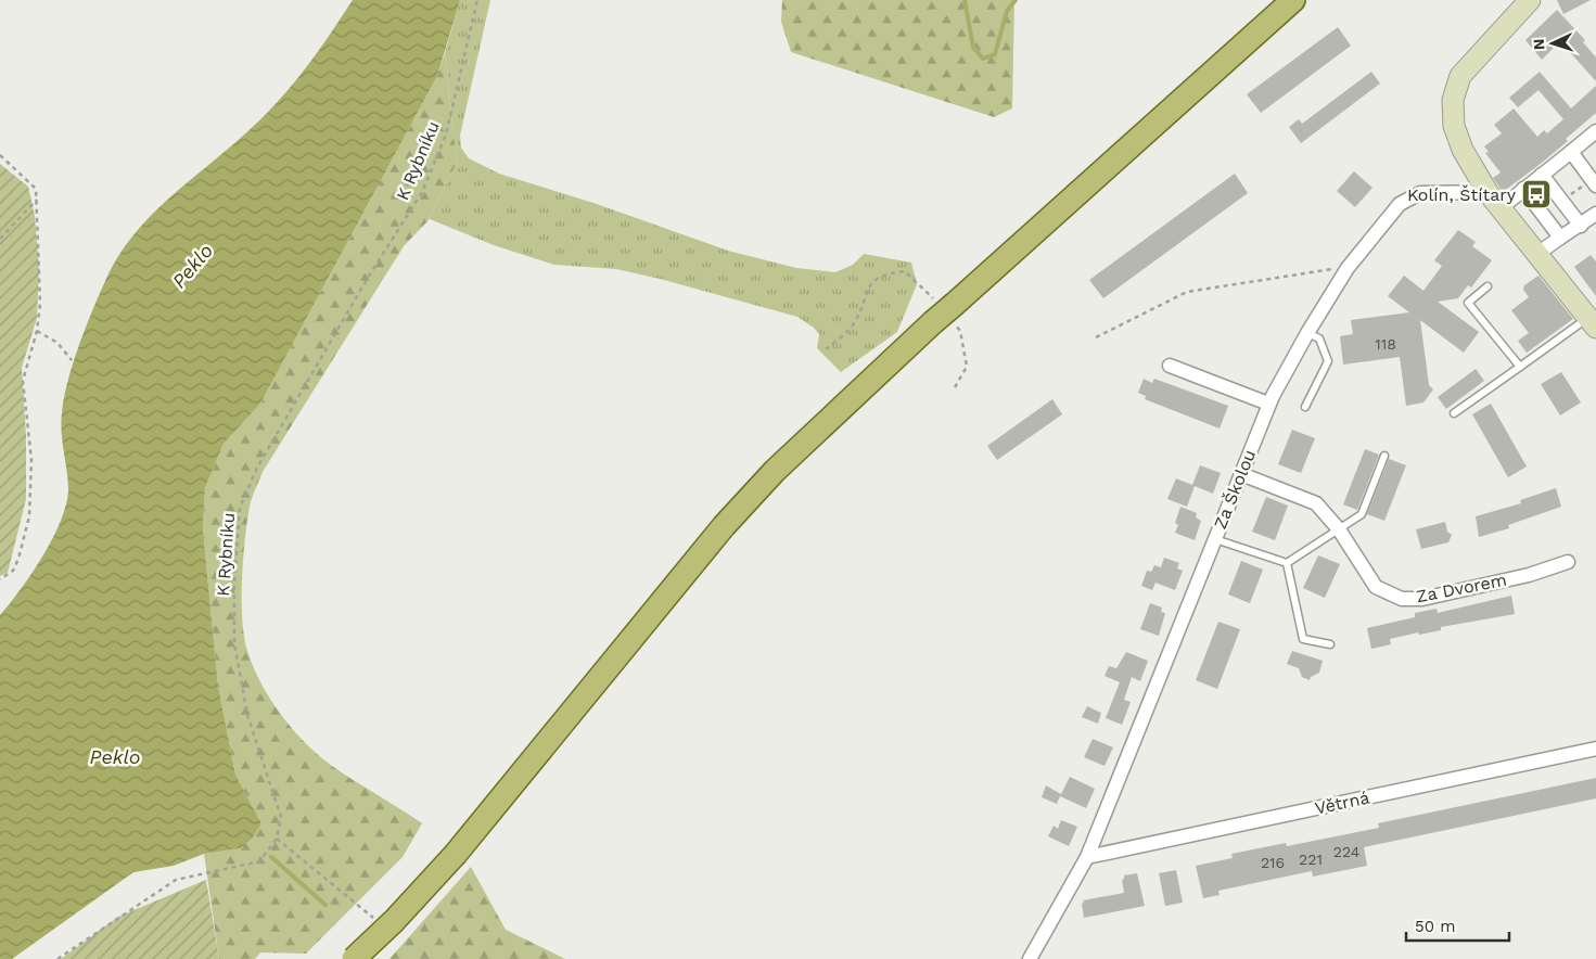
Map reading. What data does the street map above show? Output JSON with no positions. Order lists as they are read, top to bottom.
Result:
{
  "streets": {
    "street": ["Za Školou", "Za Dvorem", "Větrná"],
    "path": ["K Rybníku"]
  },
  "crossings": [
    ["Za Školou", "Za Dvorem"],
    ["Za Školou", "Větrná"]
  ],
  "water": ["Peklo"],
  "places": {
    "bus stop": ["Kolín, Štítary"]
  },
  "house_numbers": [
    "118",
    "224",
    "221",
    "216"
  ],
  "scale_bar": "50 m",
  "north": "left"
}
